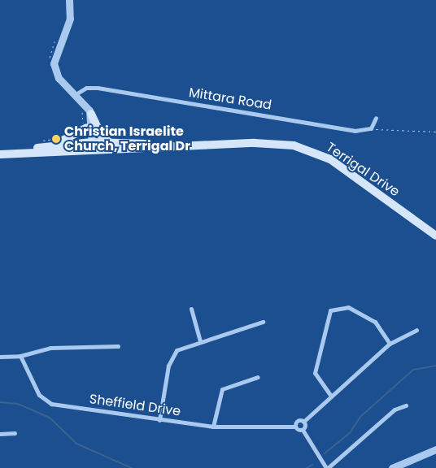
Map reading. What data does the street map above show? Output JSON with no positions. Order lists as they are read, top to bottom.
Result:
{
  "streets": {
    "main road": ["Terrigal Drive"],
    "street": ["Mittara Road", "Sheffield Drive"]
  },
  "places": ["Christian Israelite Church, Terrigal Dr"]
}
